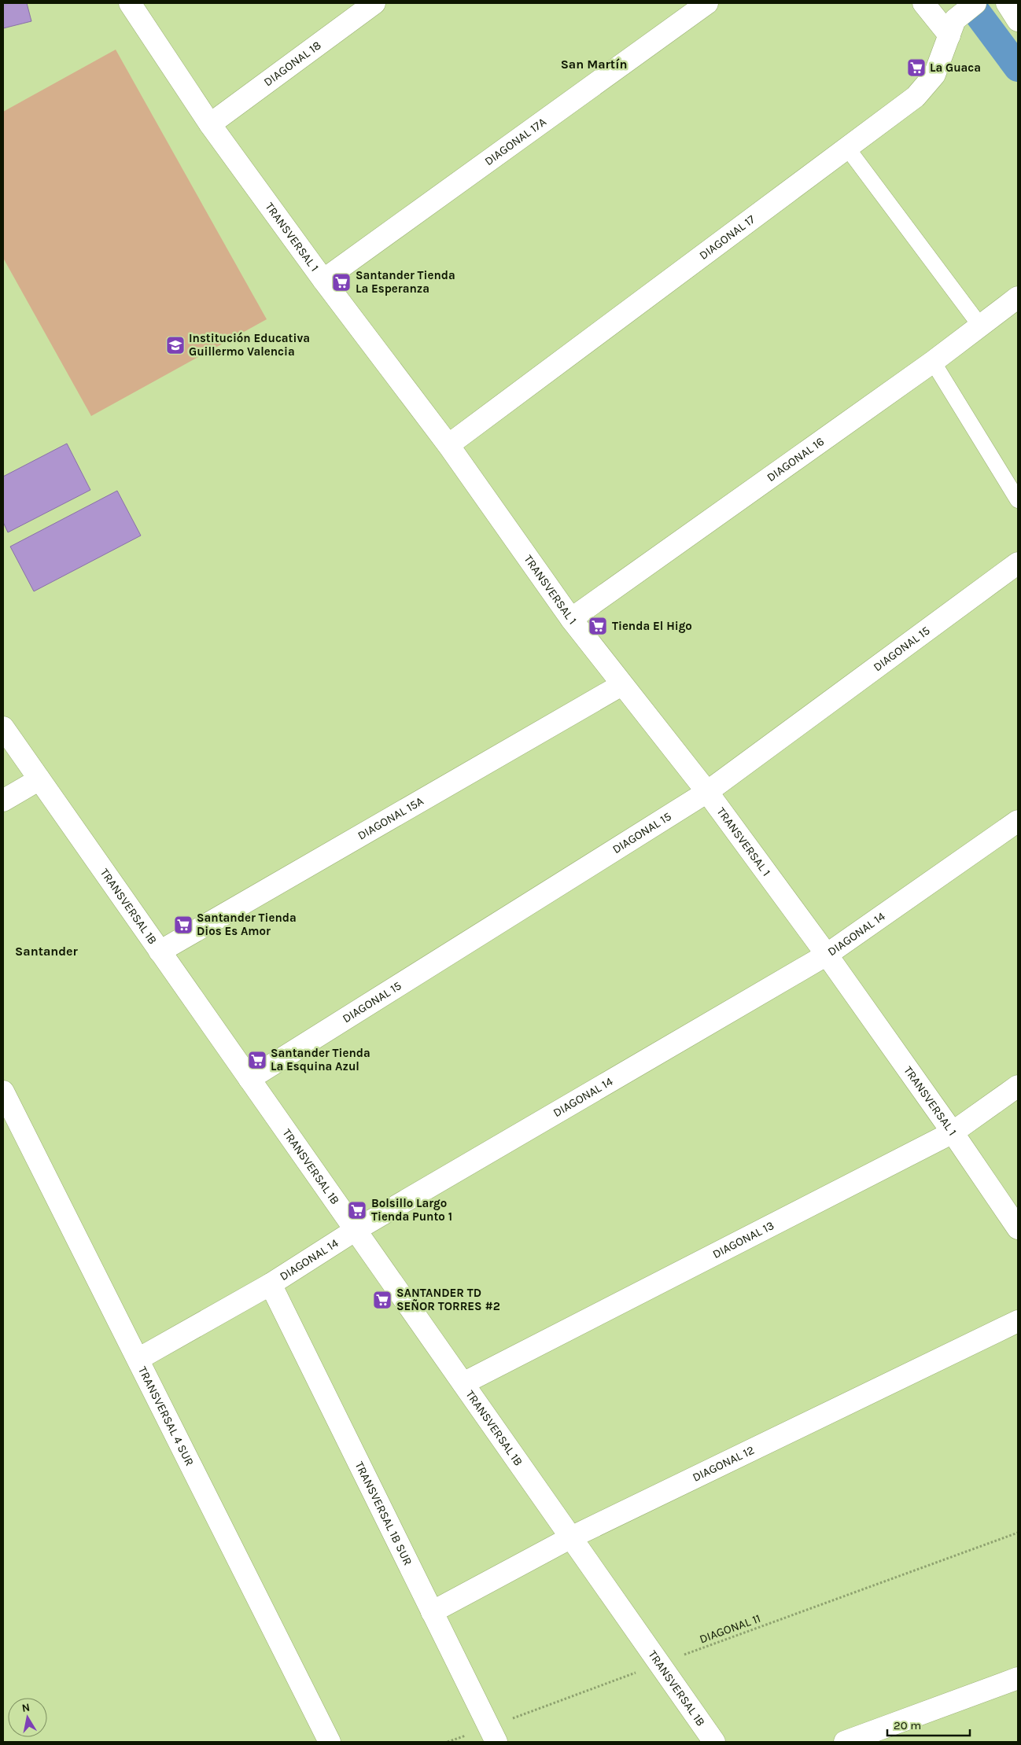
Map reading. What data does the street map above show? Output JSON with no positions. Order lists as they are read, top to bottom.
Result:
{
  "streets": {
    "street": [
      "DIAGONAL 18",
      "DIAGONAL 17A",
      "TRANSVERSAL 1",
      "DIAGONAL 17",
      "DIAGONAL 16",
      "DIAGONAL 15",
      "DIAGONAL 15A",
      "TRANSVERSAL 1B",
      "DIAGONAL 14",
      "DIAGONAL 13",
      "TRANSVERSAL 4 SUR",
      "DIAGONAL 12",
      "TRANSVERSAL 1B SUR"
    ],
    "path": ["DIAGONAL 11"]
  },
  "crossings": [
    ["DIAGONAL 18", "TRANSVERSAL 1"],
    ["DIAGONAL 17A", "TRANSVERSAL 1"],
    ["TRANSVERSAL 1", "DIAGONAL 17"],
    ["TRANSVERSAL 1", "DIAGONAL 16"],
    ["TRANSVERSAL 1", "DIAGONAL 15"],
    ["TRANSVERSAL 1", "DIAGONAL 15A"],
    ["TRANSVERSAL 1", "DIAGONAL 14"],
    ["TRANSVERSAL 1", "DIAGONAL 13"],
    ["DIAGONAL 15", "TRANSVERSAL 1B"],
    ["DIAGONAL 15A", "TRANSVERSAL 1B"],
    ["TRANSVERSAL 1B", "DIAGONAL 14"],
    ["TRANSVERSAL 1B", "DIAGONAL 13"],
    ["TRANSVERSAL 1B", "DIAGONAL 12"],
    ["TRANSVERSAL 1B", "DIAGONAL 11"],
    ["DIAGONAL 14", "TRANSVERSAL 4 SUR"],
    ["DIAGONAL 14", "TRANSVERSAL 1B SUR"],
    ["DIAGONAL 12", "TRANSVERSAL 1B SUR"],
    ["TRANSVERSAL 1B SUR", "DIAGONAL 11"]
  ],
  "districts": ["San Martín", "Santander"],
  "places": {
    "supermarket": [
      "La Guaca",
      "Santander Tienda La Esperanza",
      "Tienda El Higo",
      "Santander Tienda Dios Es Amor",
      "Santander Tienda La Esquina Azul",
      "Bolsillo Largo Tienda Punto 1",
      "SANTANDER TD SEÑOR TORRES #2"
    ],
    "school or university": ["Institución Educativa Guillermo Valencia"]
  },
  "scale_bar": "20 m",
  "north": "top"
}
